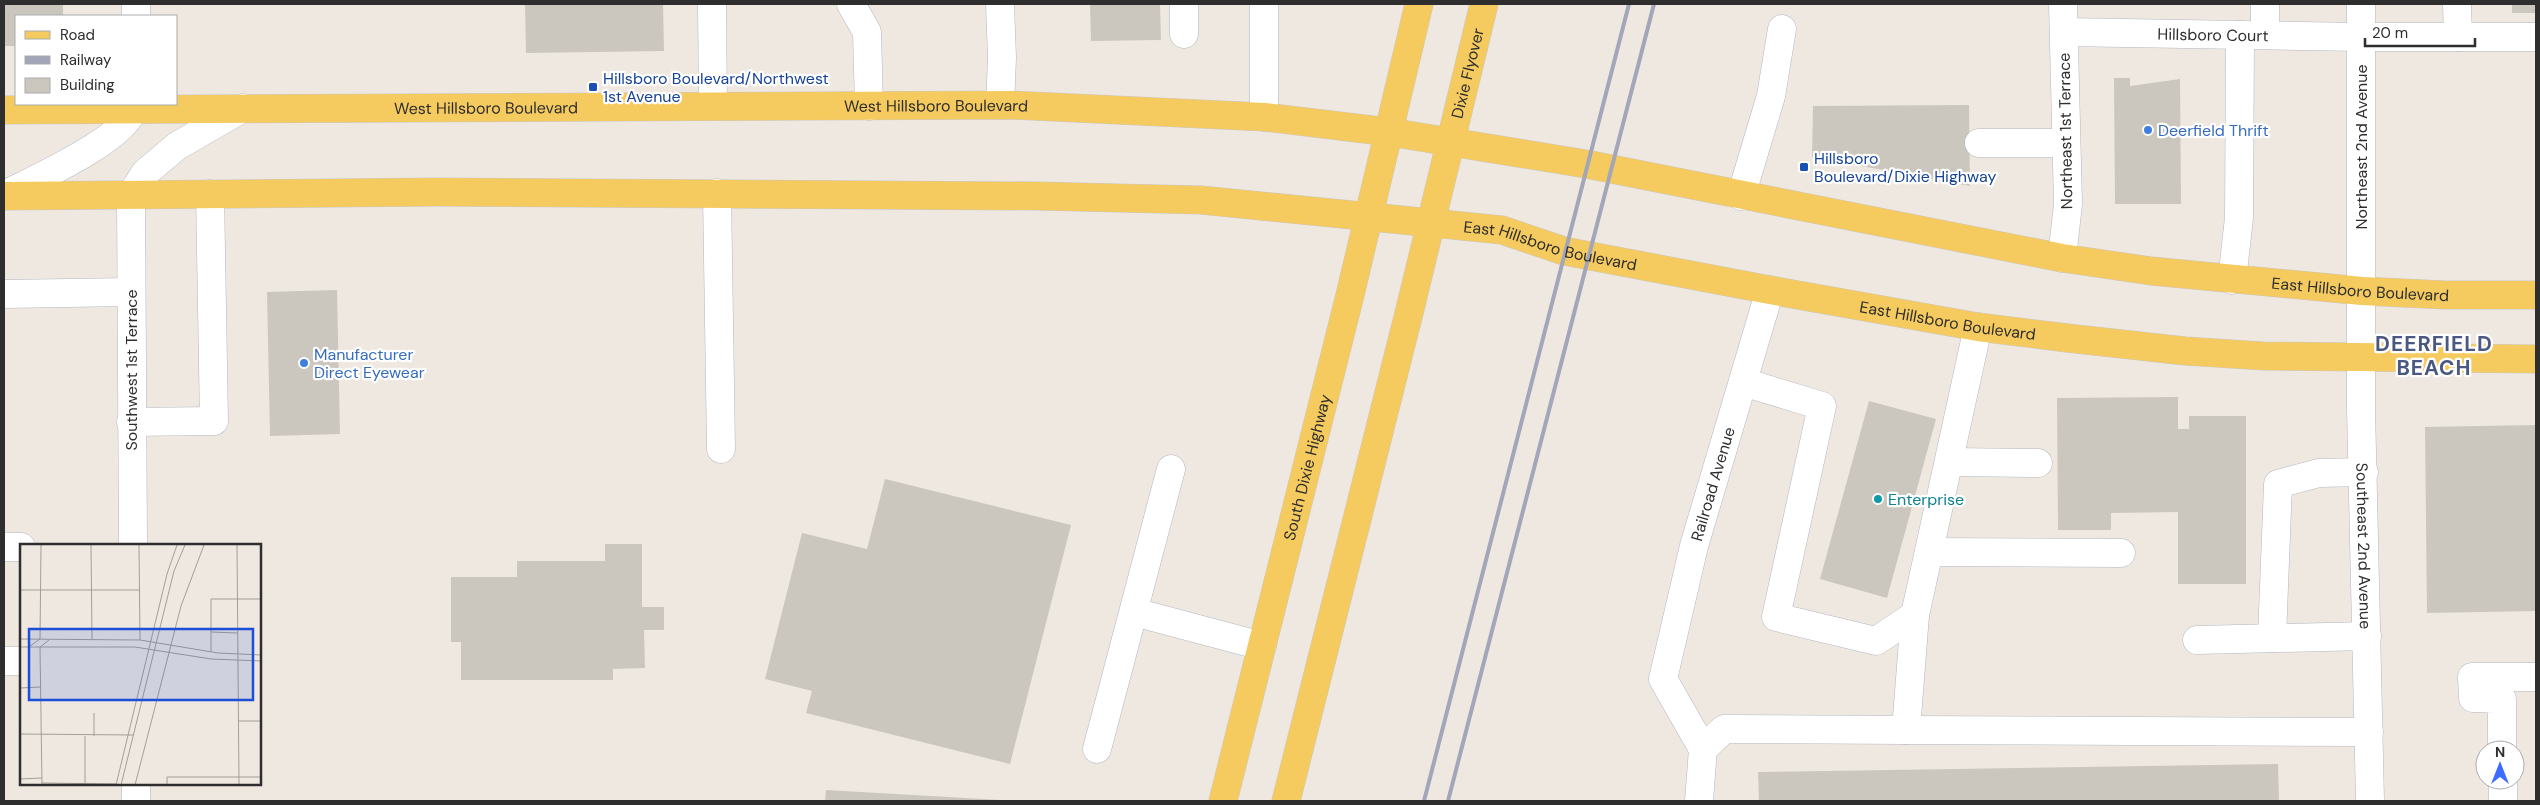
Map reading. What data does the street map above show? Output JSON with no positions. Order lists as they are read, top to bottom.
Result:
{
  "streets": {
    "main road": [
      "Dixie Flyover",
      "West Hillsboro Boulevard",
      "East Hillsboro Boulevard",
      "South Dixie Highway"
    ],
    "street": [
      "Hillsboro Court",
      "Northeast 1st Terrace",
      "Northeast 2nd Avenue",
      "Southwest 1st Terrace",
      "Railroad Avenue",
      "Southeast 2nd Avenue"
    ]
  },
  "crossings": [
    ["Hillsboro Court", "Northeast 1st Terrace"],
    ["Hillsboro Court", "Northeast 2nd Avenue"],
    ["Dixie Flyover", "East Hillsboro Boulevard"],
    ["West Hillsboro Boulevard", "East Hillsboro Boulevard"],
    ["West Hillsboro Boulevard", "South Dixie Highway"],
    ["Northeast 1st Terrace", "East Hillsboro Boulevard"],
    ["Northeast 2nd Avenue", "East Hillsboro Boulevard"],
    ["Northeast 2nd Avenue", "Southeast 2nd Avenue"],
    ["East Hillsboro Boulevard", "South Dixie Highway"],
    ["East Hillsboro Boulevard", "Railroad Avenue"],
    ["East Hillsboro Boulevard", "Southeast 2nd Avenue"]
  ],
  "districts": ["DEERFIELD BEACH"],
  "places": {
    "transit": ["Hillsboro Boulevard/Northwest 1st Avenue", "Hillsboro Boulevard/Dixie Highway"],
    "other": ["Deerfield Thrift", "Manufacturer Direct Eyewear", "Enterprise"]
  },
  "legend": ["Road", "Railway", "Building"],
  "scale_bar": "20 m",
  "north": "top"
}
